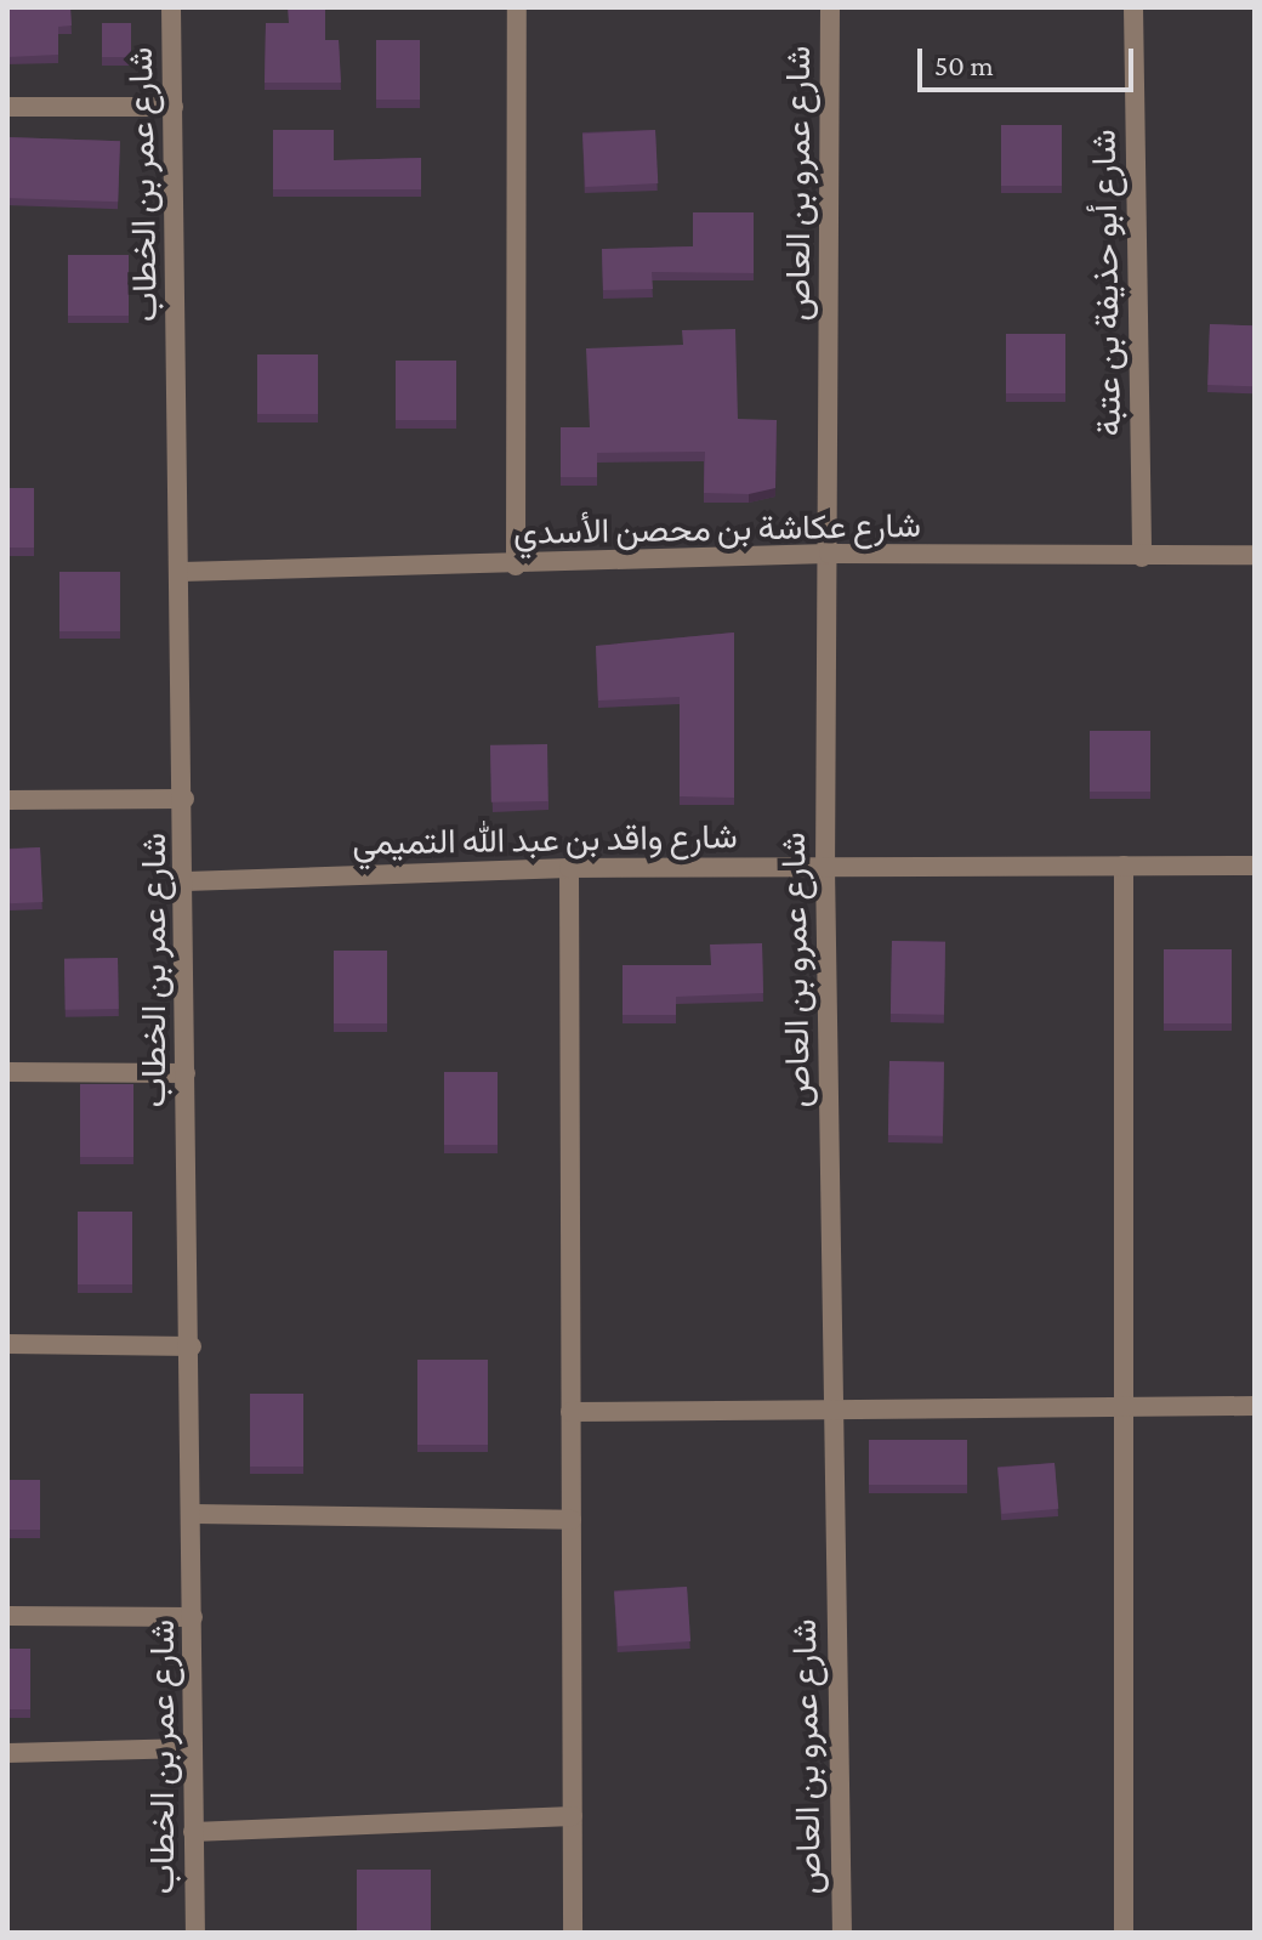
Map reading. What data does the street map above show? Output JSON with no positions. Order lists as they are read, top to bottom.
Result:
{
  "streets": {
    "street": [
      "شارع عمرو بن العاص",
      "شارع عمر بن الخطاب",
      "شارع أبو حذيفة بن عتبة",
      "شارع عكاشة بن محصن الأسدي",
      "شارع واقد بن عبد الله التميمي"
    ]
  },
  "crossings": [
    ["شارع عمرو بن العاص", "شارع عكاشة بن محصن الأسدي"],
    ["شارع عمرو بن العاص", "شارع واقد بن عبد الله التميمي"],
    ["شارع عمر بن الخطاب", "شارع عكاشة بن محصن الأسدي"],
    ["شارع عمر بن الخطاب", "شارع واقد بن عبد الله التميمي"],
    ["شارع أبو حذيفة بن عتبة", "شارع عكاشة بن محصن الأسدي"]
  ],
  "scale_bar": "50 m"
}
